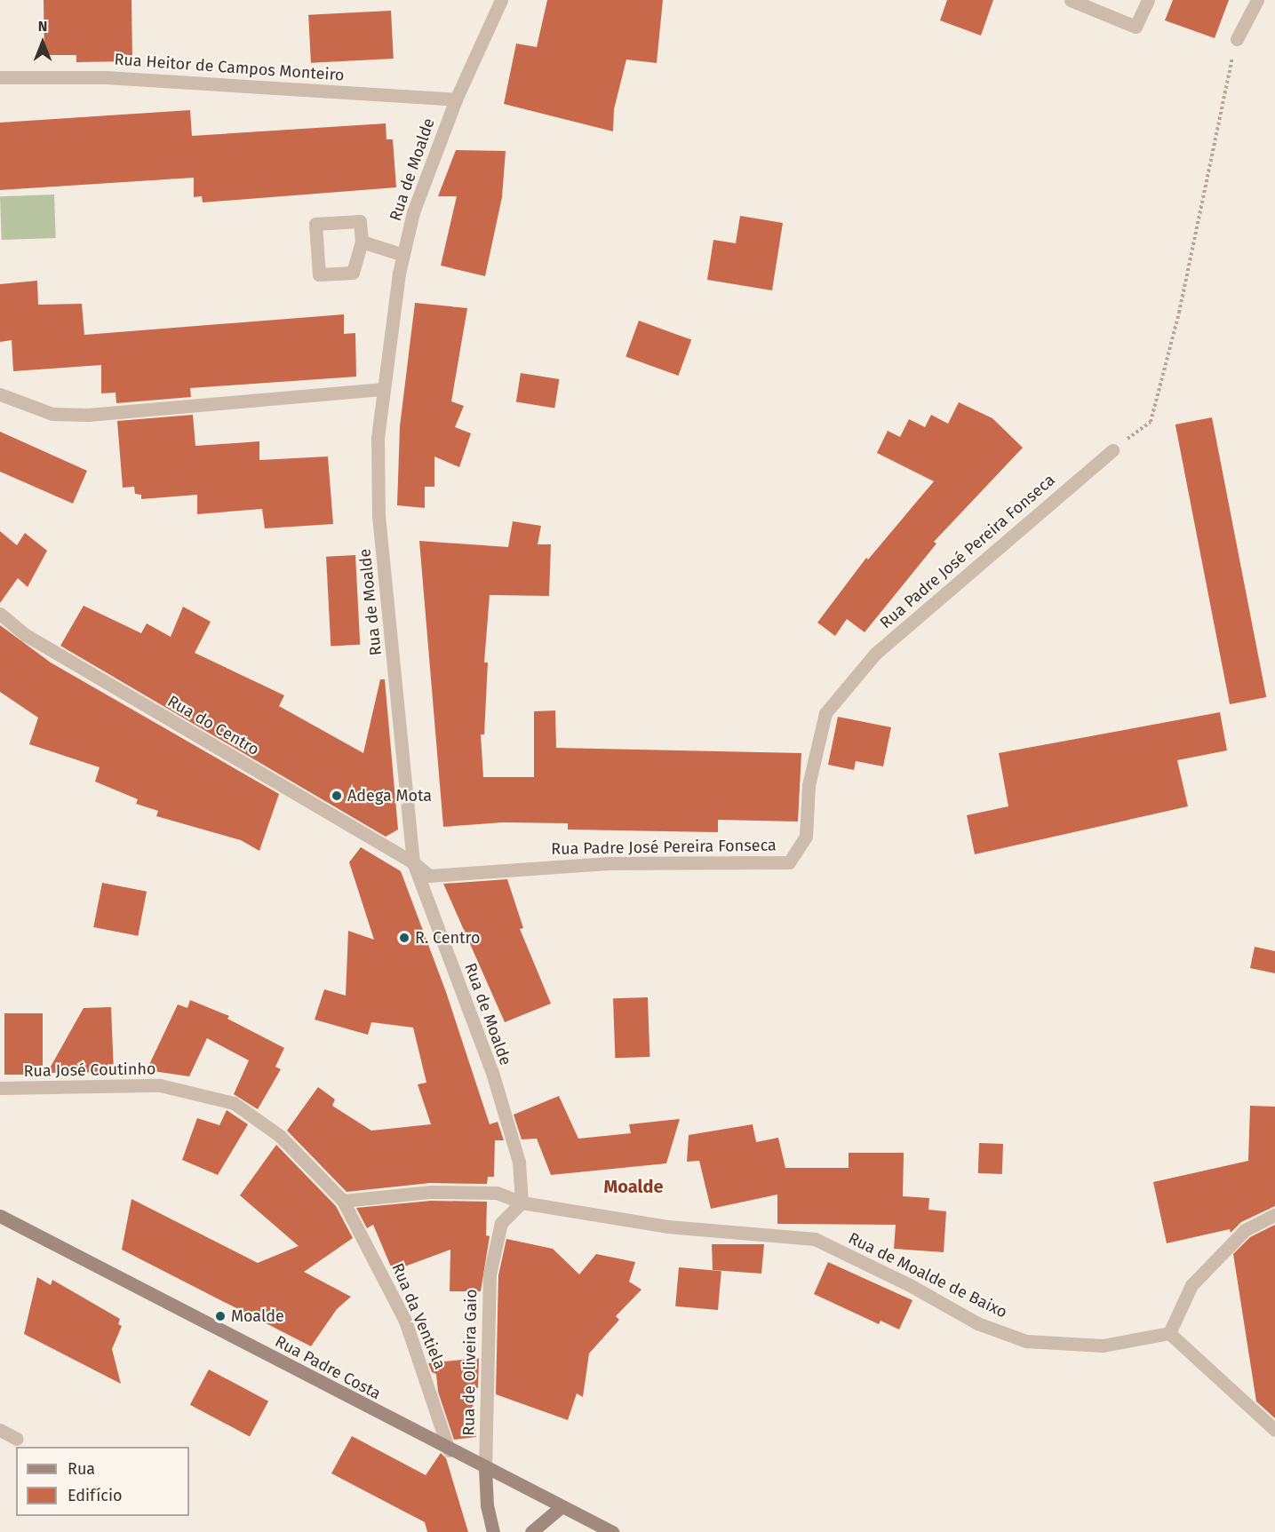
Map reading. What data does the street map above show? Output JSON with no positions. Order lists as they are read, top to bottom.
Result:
{
  "streets": {
    "street": [
      "Rua Heitor de Campos Monteiro",
      "Rua de Moalde",
      "Rua Padre José Pereira Fonseca",
      "Rua do Centro",
      "Rua José Coutinho",
      "Rua de Moalde de Baixo",
      "Rua da Ventiela",
      "Rua de Oliveira Gaio",
      "Rua Padre Costa"
    ]
  },
  "crossings": [
    ["Rua Heitor de Campos Monteiro", "Rua de Moalde"],
    ["Rua de Moalde", "Rua Padre José Pereira Fonseca"],
    ["Rua de Moalde", "Rua do Centro"],
    ["Rua de Moalde", "Rua de Moalde de Baixo"],
    ["Rua de Moalde", "Rua de Oliveira Gaio"],
    ["Rua Padre José Pereira Fonseca", "Rua do Centro"],
    ["Rua José Coutinho", "Rua da Ventiela"],
    ["Rua de Moalde de Baixo", "Rua de Oliveira Gaio"],
    ["Rua da Ventiela", "Rua Padre Costa"],
    ["Rua de Oliveira Gaio", "Rua Padre Costa"]
  ],
  "districts": ["Moalde"],
  "places": ["Adega Mota", "R. Centro", "Moalde"],
  "legend": ["Rua", "Edifício"],
  "north": "top"
}
